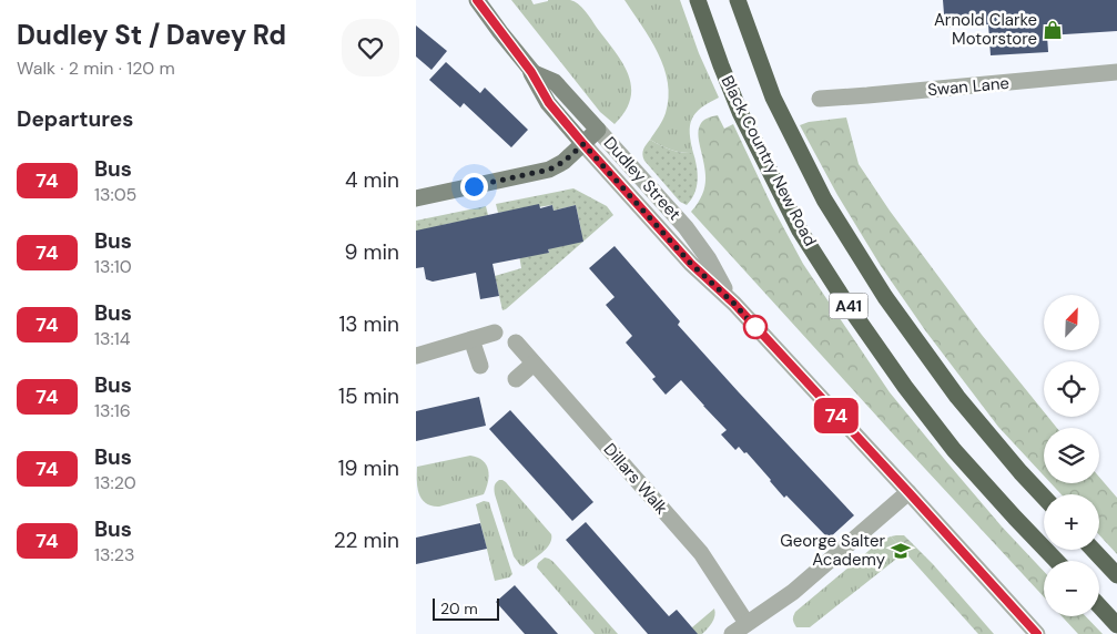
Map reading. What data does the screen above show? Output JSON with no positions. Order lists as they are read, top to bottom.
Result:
{
  "streets": {
    "highway": ["Black Country New Road", "A41"],
    "main road": ["Dudley Street"],
    "street": ["Swan Lane", "Dillars Walk"]
  },
  "places": {
    "shop": ["Arnold Clarke Motorstore"],
    "school or university": ["George Salter Academy"]
  },
  "lines": ["bus line 74"],
  "scale_bar": "20 m",
  "north": "top right",
  "page": {
    "heading": [
      ["Dudley St / Davey Rd", "Walk · 2 min · 120 m"],
      "Departures"
    ],
    "on_map": "74",
    "list": [
      {
        "mark": "74",
        "name": "Bus",
        "note": "13:05",
        "value": "4 min"
      },
      {
        "mark": "74",
        "name": "Bus",
        "note": "13:10",
        "value": "9 min"
      },
      {
        "mark": "74",
        "name": "Bus",
        "note": "13:14",
        "value": "13 min"
      },
      {
        "mark": "74",
        "name": "Bus",
        "note": "13:16",
        "value": "15 min"
      },
      {
        "mark": "74",
        "name": "Bus",
        "note": "13:20",
        "value": "19 min"
      },
      {
        "mark": "74",
        "name": "Bus",
        "note": "13:23",
        "value": "22 min"
      }
    ],
    "map_buttons": ["+", "−"],
    "scale": "20 m"
  }
}
